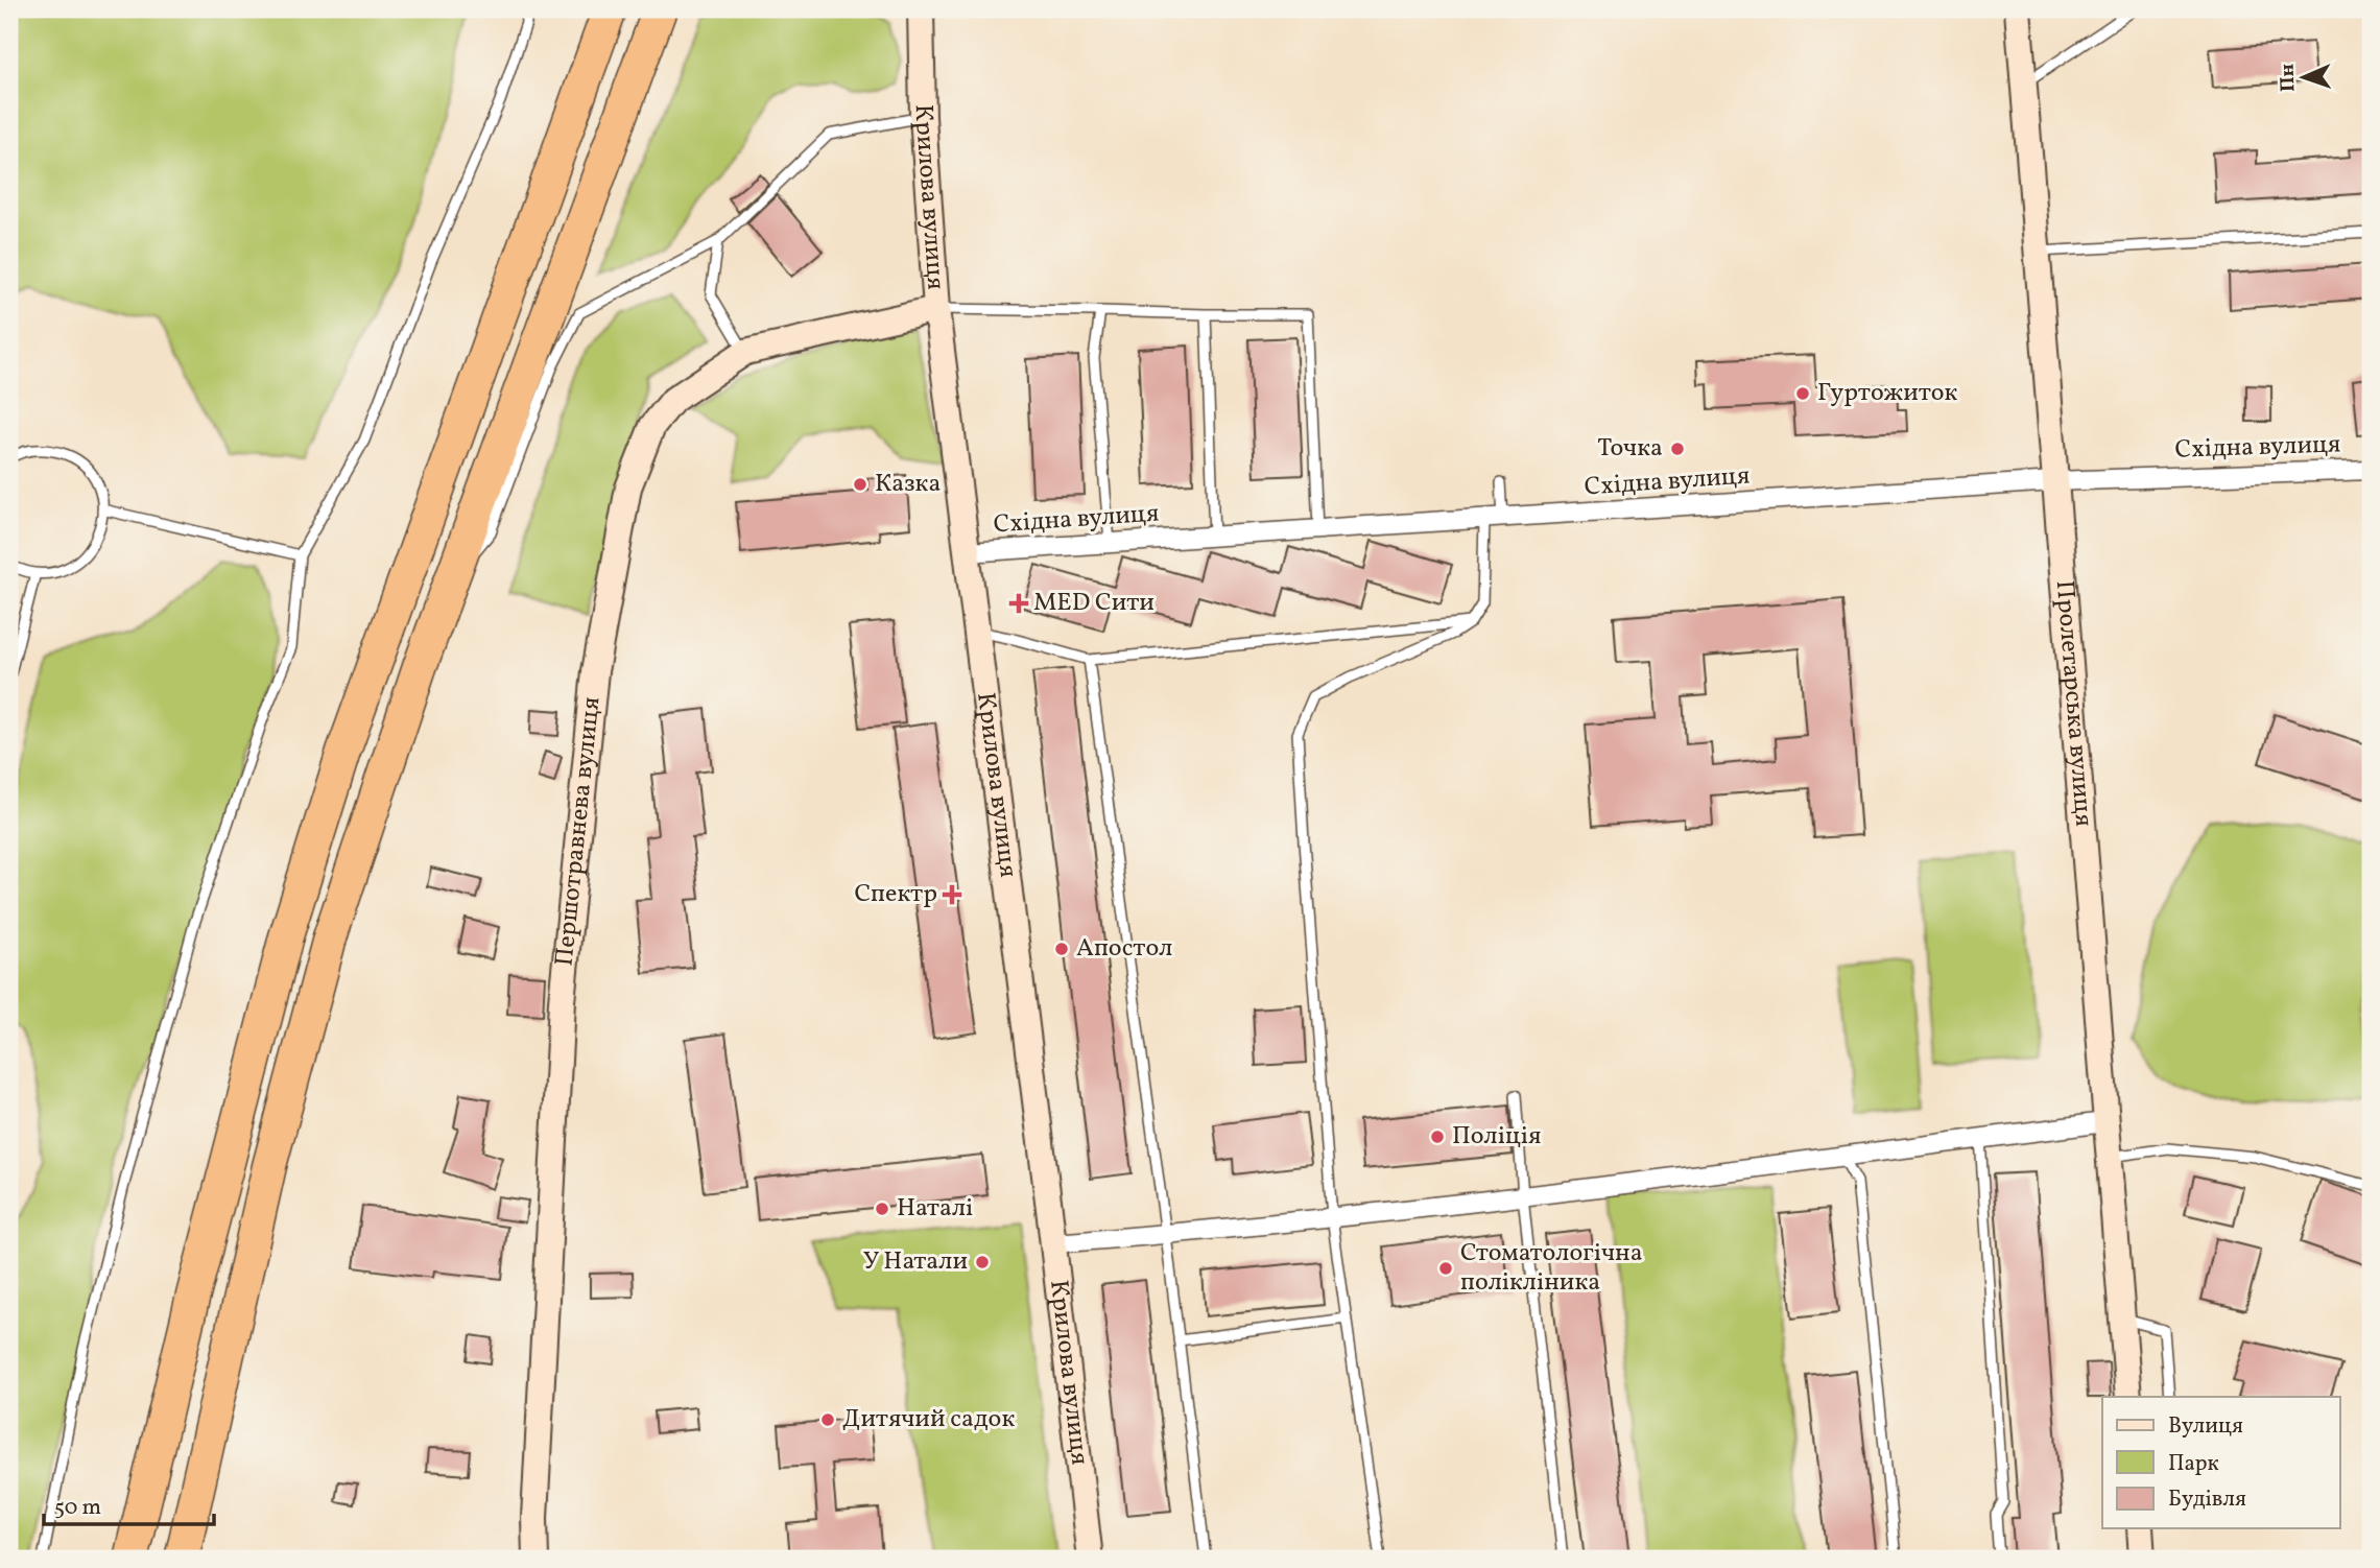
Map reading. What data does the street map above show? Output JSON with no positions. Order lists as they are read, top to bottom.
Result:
{
  "streets": {
    "street": [
      "Крилова вулиця",
      "Східна вулиця",
      "Пролетарська вулиця",
      "Першотравнева вулиця"
    ]
  },
  "crossings": [
    ["Крилова вулиця", "Східна вулиця"],
    ["Крилова вулиця", "Першотравнева вулиця"],
    ["Східна вулиця", "Пролетарська вулиця"]
  ],
  "places": {
    "other": [
      "Гуртожиток",
      "Точка",
      "Казка",
      "Апостол",
      "Поліція",
      "Наталі",
      "У Натали",
      "Стоматологічна полікліника",
      "Дитячий садок"
    ],
    "health": ["MED Сити", "Спектр"]
  },
  "legend": ["Вулиця", "Парк", "Будівля"],
  "scale_bar": "50 m",
  "north": "left"
}
